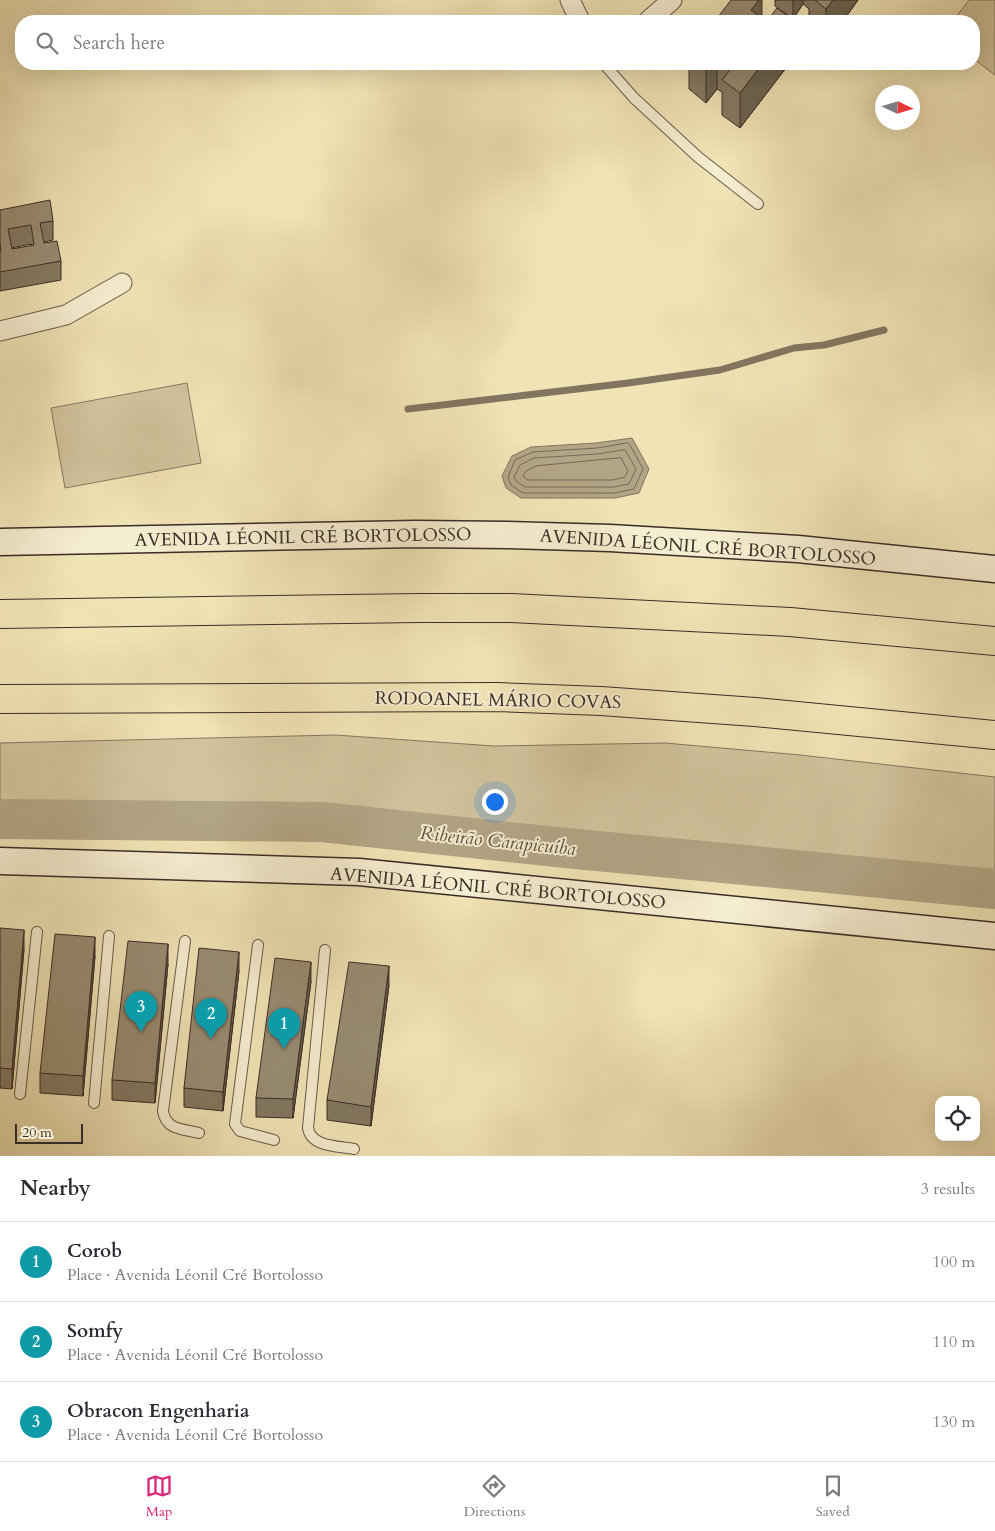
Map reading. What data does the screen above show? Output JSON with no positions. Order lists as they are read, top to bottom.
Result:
{
  "streets": {
    "highway": ["RODOANEL MÁRIO COVAS"],
    "main road": ["AVENIDA LÉONIL CRÉ BORTOLOSSO"]
  },
  "water": ["Ribeirão Carapicuíba"],
  "scale_bar": "20 m",
  "north": "right",
  "page": {
    "search": "Search here",
    "pins": ["3", "2", "1"],
    "scale": "20 m",
    "heading": ["Nearby", "3 results"],
    "list": [
      {
        "mark": "1",
        "name": "Corob",
        "note": "Place · Avenida Léonil Cré Bortolosso",
        "value": "100 m"
      },
      {
        "mark": "2",
        "name": "Somfy",
        "note": "Place · Avenida Léonil Cré Bortolosso",
        "value": "110 m"
      },
      {
        "mark": "3",
        "name": "Obracon Engenharia",
        "note": "Place · Avenida Léonil Cré Bortolosso",
        "value": "130 m"
      }
    ],
    "nav": ["Map", "Directions", "Saved"]
  }
}
